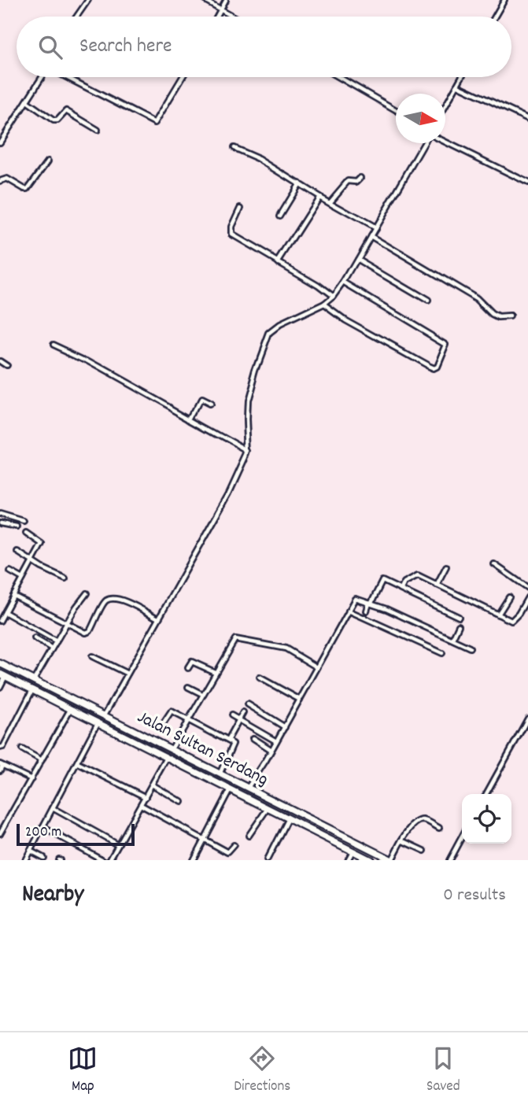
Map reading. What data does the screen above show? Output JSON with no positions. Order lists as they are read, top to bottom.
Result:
{
  "streets": {
    "highway": ["Jalan Sultan Serdang"]
  },
  "scale_bar": "200 m",
  "north": "right",
  "page": {
    "search": "Search here",
    "scale": "200 m",
    "heading": ["Nearby", "0 results"],
    "nav": ["Map", "Directions", "Saved"]
  }
}
